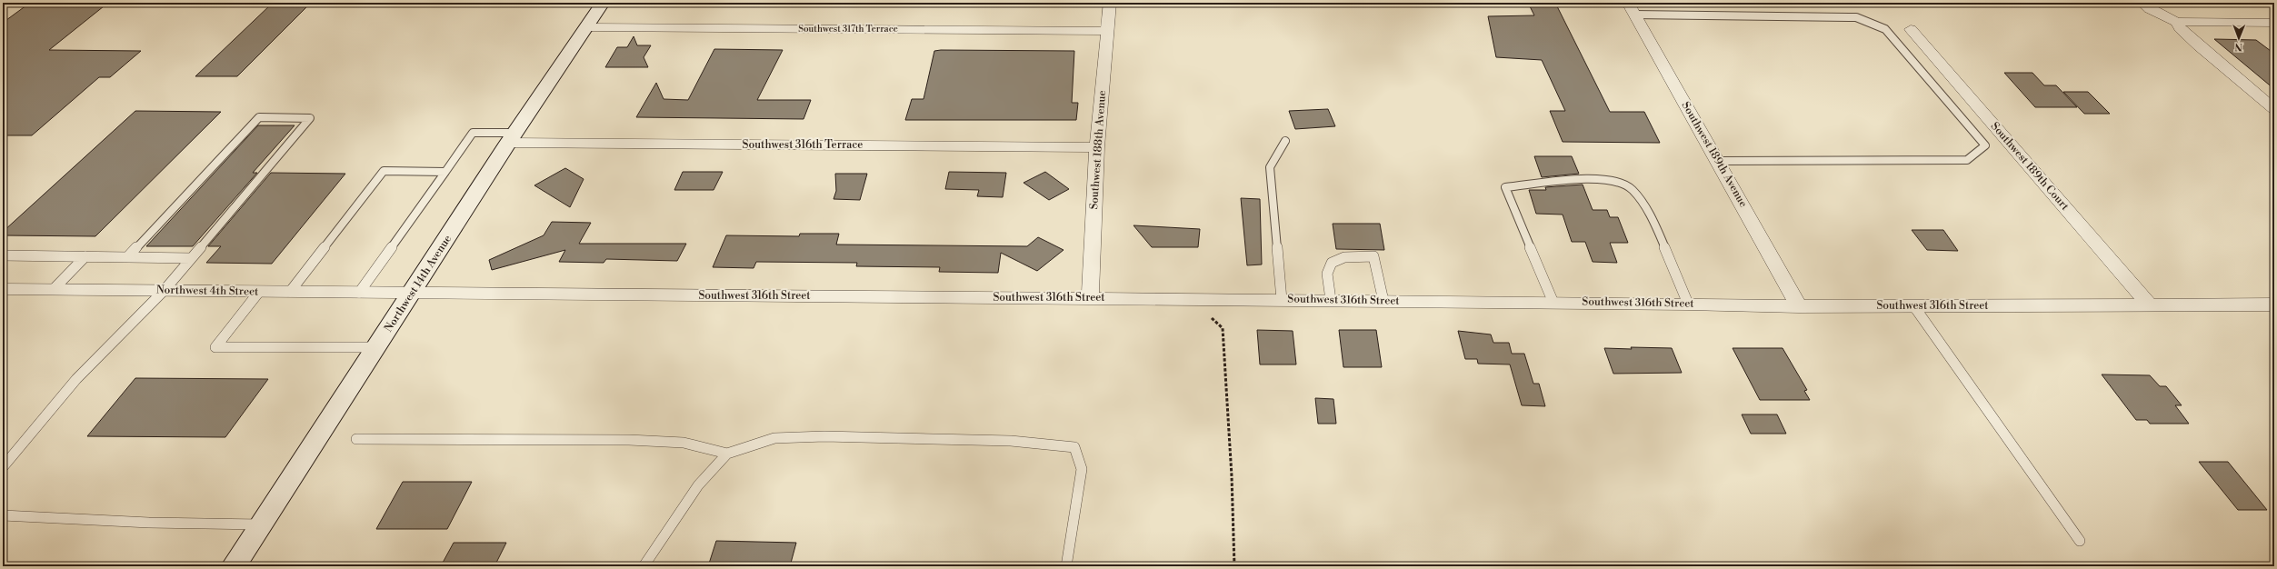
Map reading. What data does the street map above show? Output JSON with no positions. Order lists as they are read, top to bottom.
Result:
{
  "streets": {
    "street": [
      "Southwest 317th Terrace",
      "Southwest 316th Terrace",
      "Southwest 188th Avenue",
      "Southwest 189th Avenue",
      "Southwest 189th Court",
      "Northwest 14th Avenue",
      "Northwest 4th Street",
      "Southwest 316th Street"
    ]
  },
  "crossings": [
    ["Southwest 317th Terrace", "Southwest 188th Avenue"],
    ["Southwest 317th Terrace", "Northwest 14th Avenue"],
    ["Southwest 316th Terrace", "Southwest 188th Avenue"],
    ["Southwest 316th Terrace", "Northwest 14th Avenue"],
    ["Southwest 188th Avenue", "Southwest 316th Street"],
    ["Southwest 189th Avenue", "Southwest 316th Street"],
    ["Southwest 189th Court", "Southwest 316th Street"],
    ["Northwest 14th Avenue", "Northwest 4th Street"],
    ["Northwest 14th Avenue", "Southwest 316th Street"],
    ["Northwest 4th Street", "Southwest 316th Street"]
  ],
  "north": "bottom"
}
